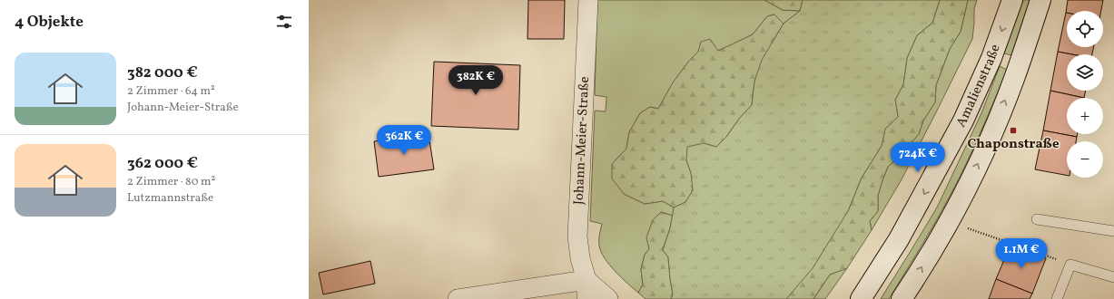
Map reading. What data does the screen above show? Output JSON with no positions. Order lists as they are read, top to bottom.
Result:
{
  "streets": {
    "main road": ["Amalienstraße"],
    "street": ["Johann-Meier-Straße"]
  },
  "places": {
    "transit": ["Chaponstraße"]
  },
  "page": {
    "heading": "4 Objekte",
    "map_buttons": ["+", "−"],
    "list": [
      {
        "name": "382 000 €",
        "note": "2 Zimmer · 64 m² · Johann-Meier-Straße"
      },
      {
        "name": "362 000 €",
        "note": "2 Zimmer · 80 m² · Lutzmannstraße"
      }
    ],
    "price": [
      "382K €",
      "362K €",
      "724K €",
      "1.1M €"
    ]
  }
}
